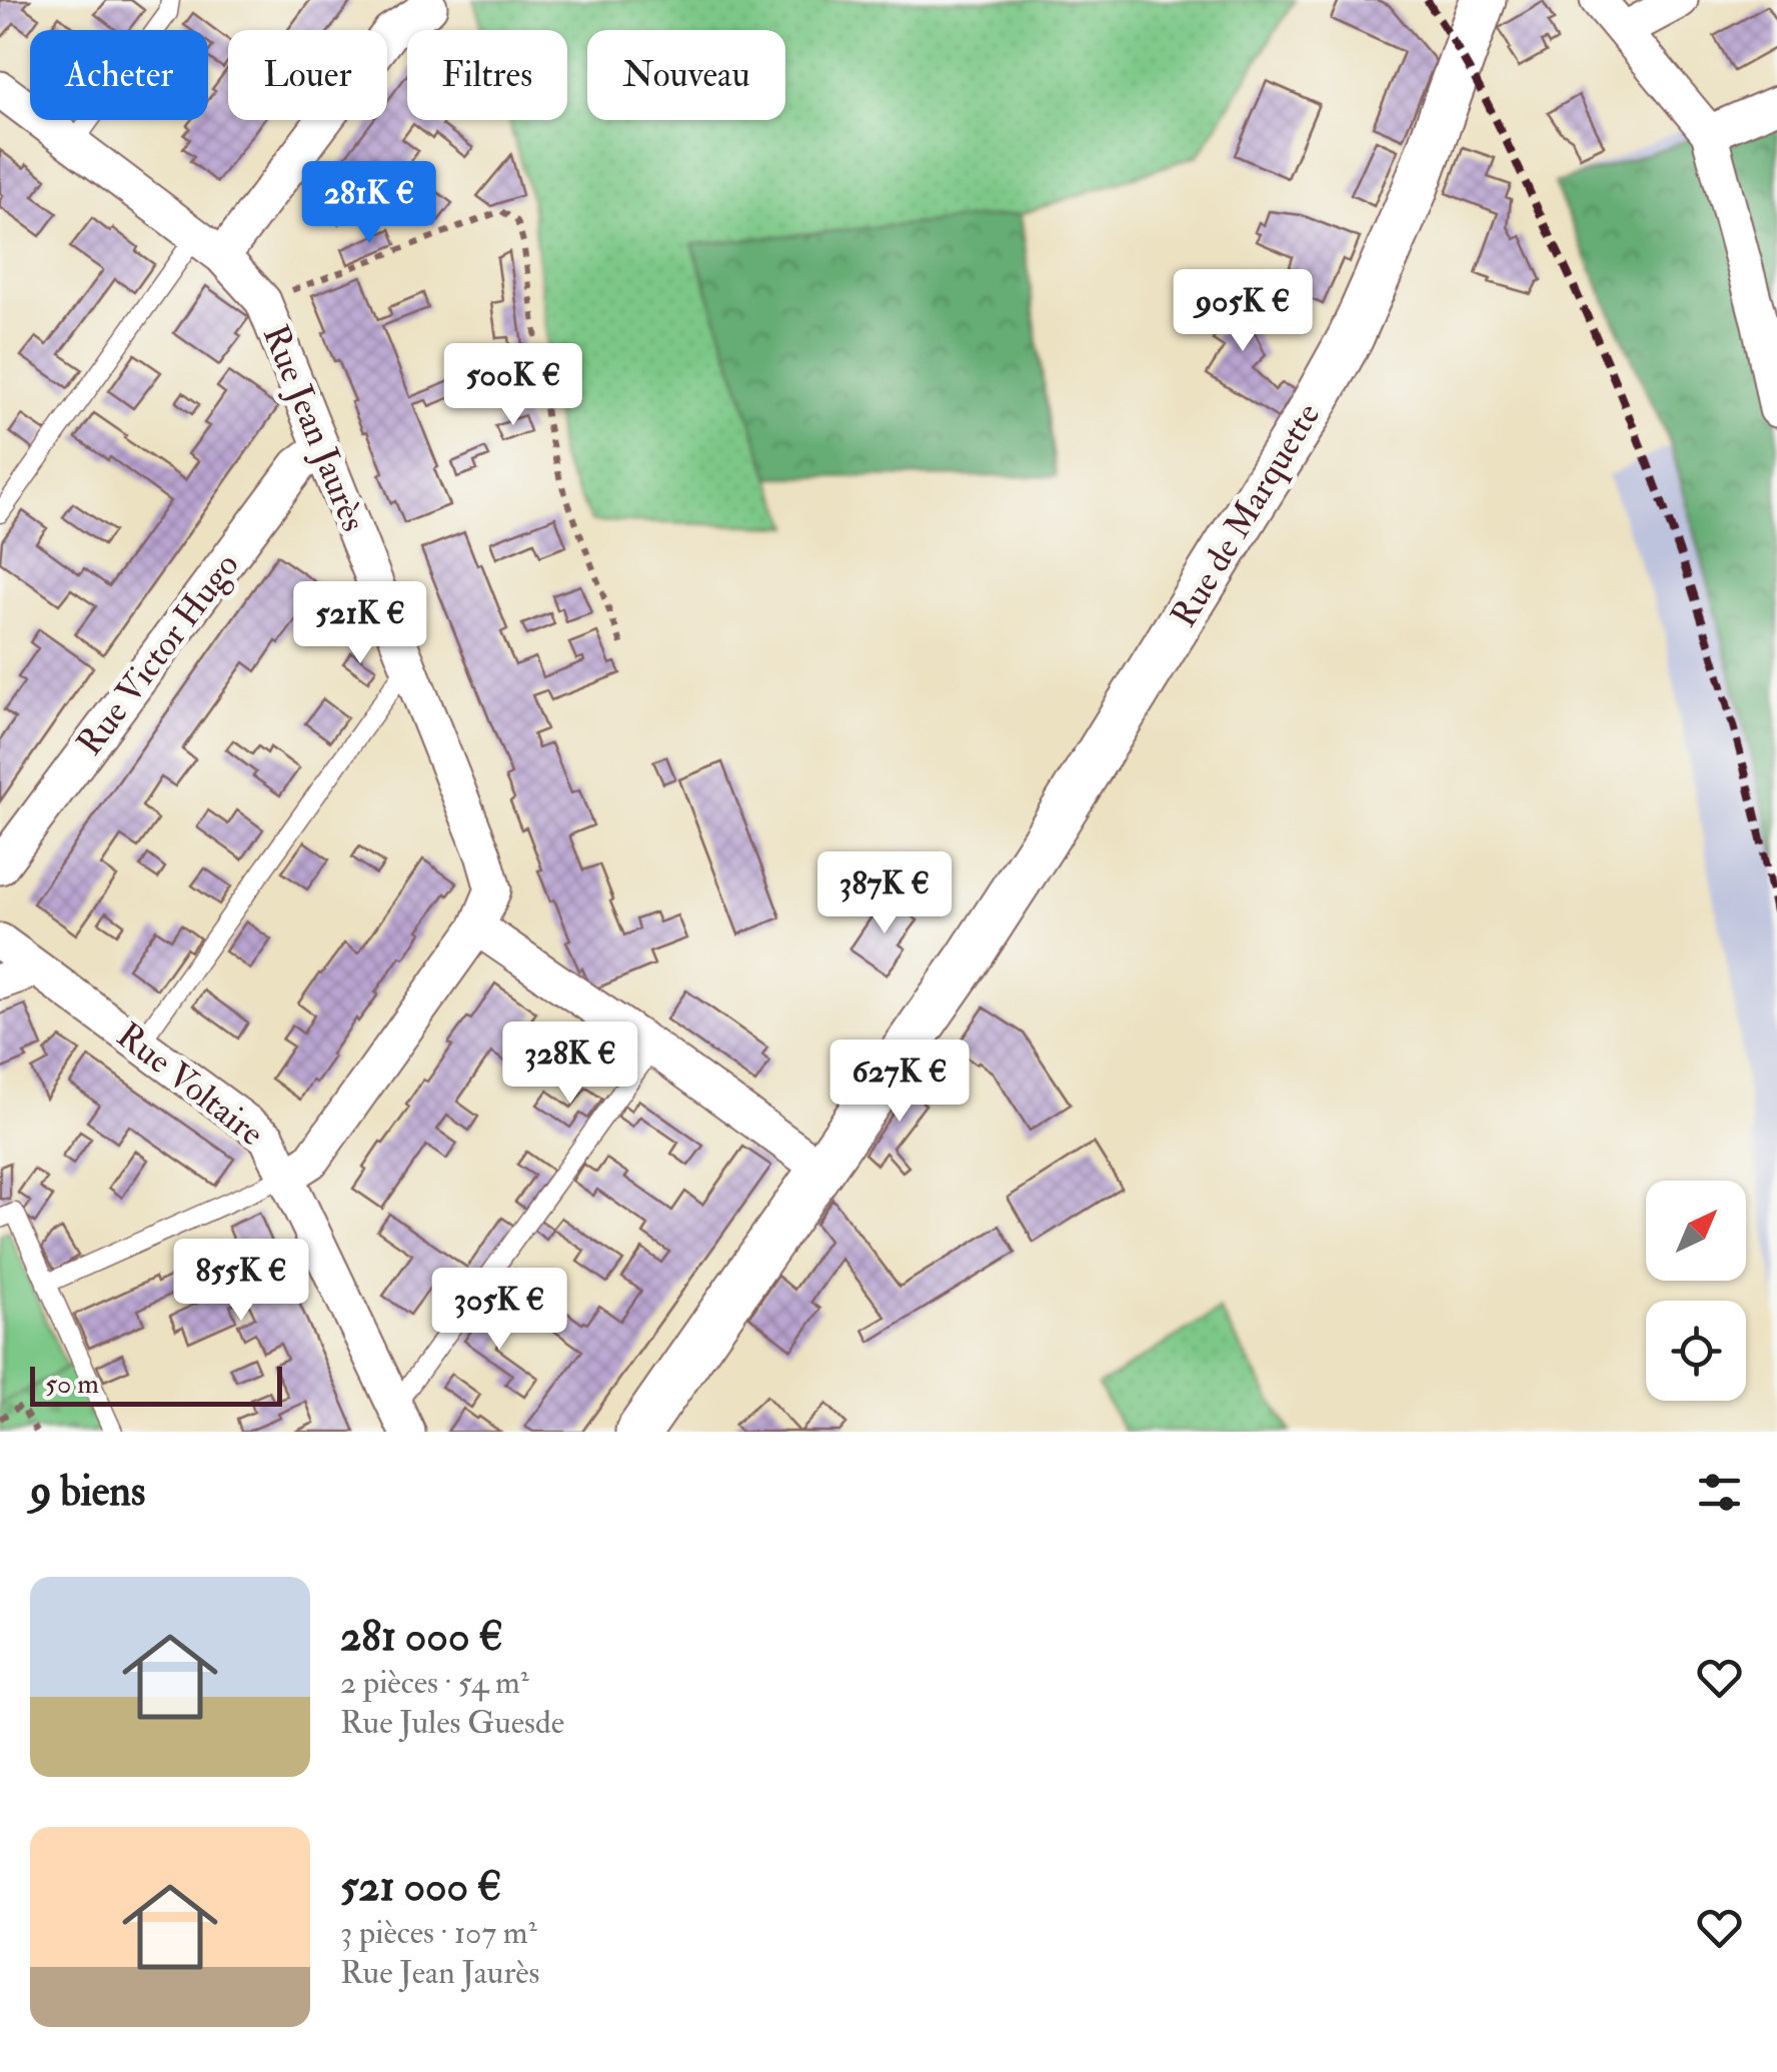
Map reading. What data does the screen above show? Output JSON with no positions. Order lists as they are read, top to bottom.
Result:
{
  "streets": {
    "street": [
      "Rue Jean Jaurès",
      "Rue de Marquette",
      "Rue Victor Hugo",
      "Rue Voltaire"
    ]
  },
  "crossings": [
    ["Rue Jean Jaurès", "Rue Victor Hugo"],
    ["Rue Jean Jaurès", "Rue Voltaire"]
  ],
  "scale_bar": "50 m",
  "north": "top right",
  "page": {
    "chip": [
      "Acheter",
      "Louer",
      "Filtres",
      "Nouveau"
    ],
    "price": [
      "281K €",
      "905K €",
      "500K €",
      "521K €",
      "387K €",
      "328K €",
      "627K €",
      "855K €",
      "305K €"
    ],
    "scale": "50 m",
    "heading": "9 biens",
    "list": [
      {
        "name": "281 000 €",
        "note": "2 pièces · 54 m² · Rue Jules Guesde"
      },
      {
        "name": "521 000 €",
        "note": "3 pièces · 107 m² · Rue Jean Jaurès"
      }
    ]
  }
}
